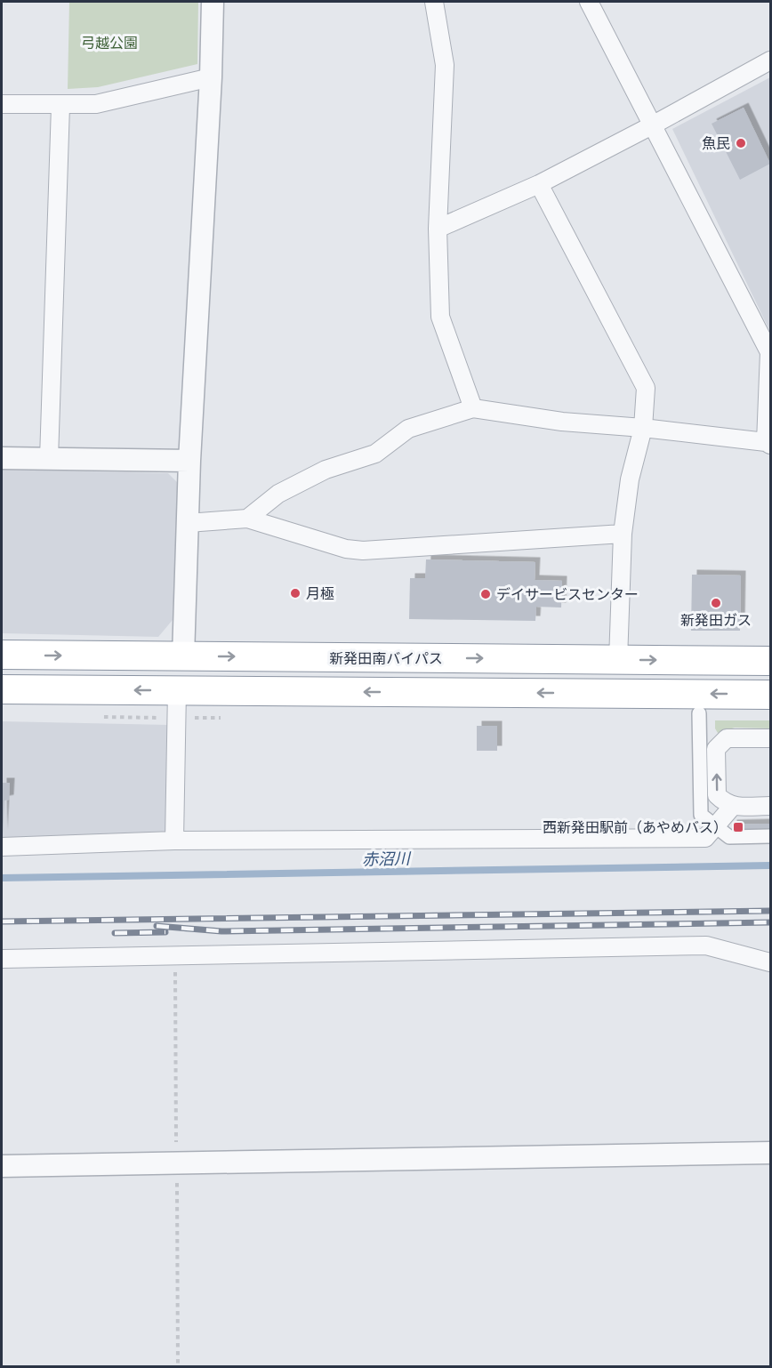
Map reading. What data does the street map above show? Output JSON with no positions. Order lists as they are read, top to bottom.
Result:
{
  "streets": {
    "highway": ["新発田南バイパス"]
  },
  "water": ["赤沼川"],
  "parks": ["弓越公園"],
  "places": {
    "other": [
      "魚民",
      "月極",
      "デイサービスセンター",
      "新発田ガス"
    ],
    "transit": ["西新発田駅前（あやめバス）"]
  }
}
